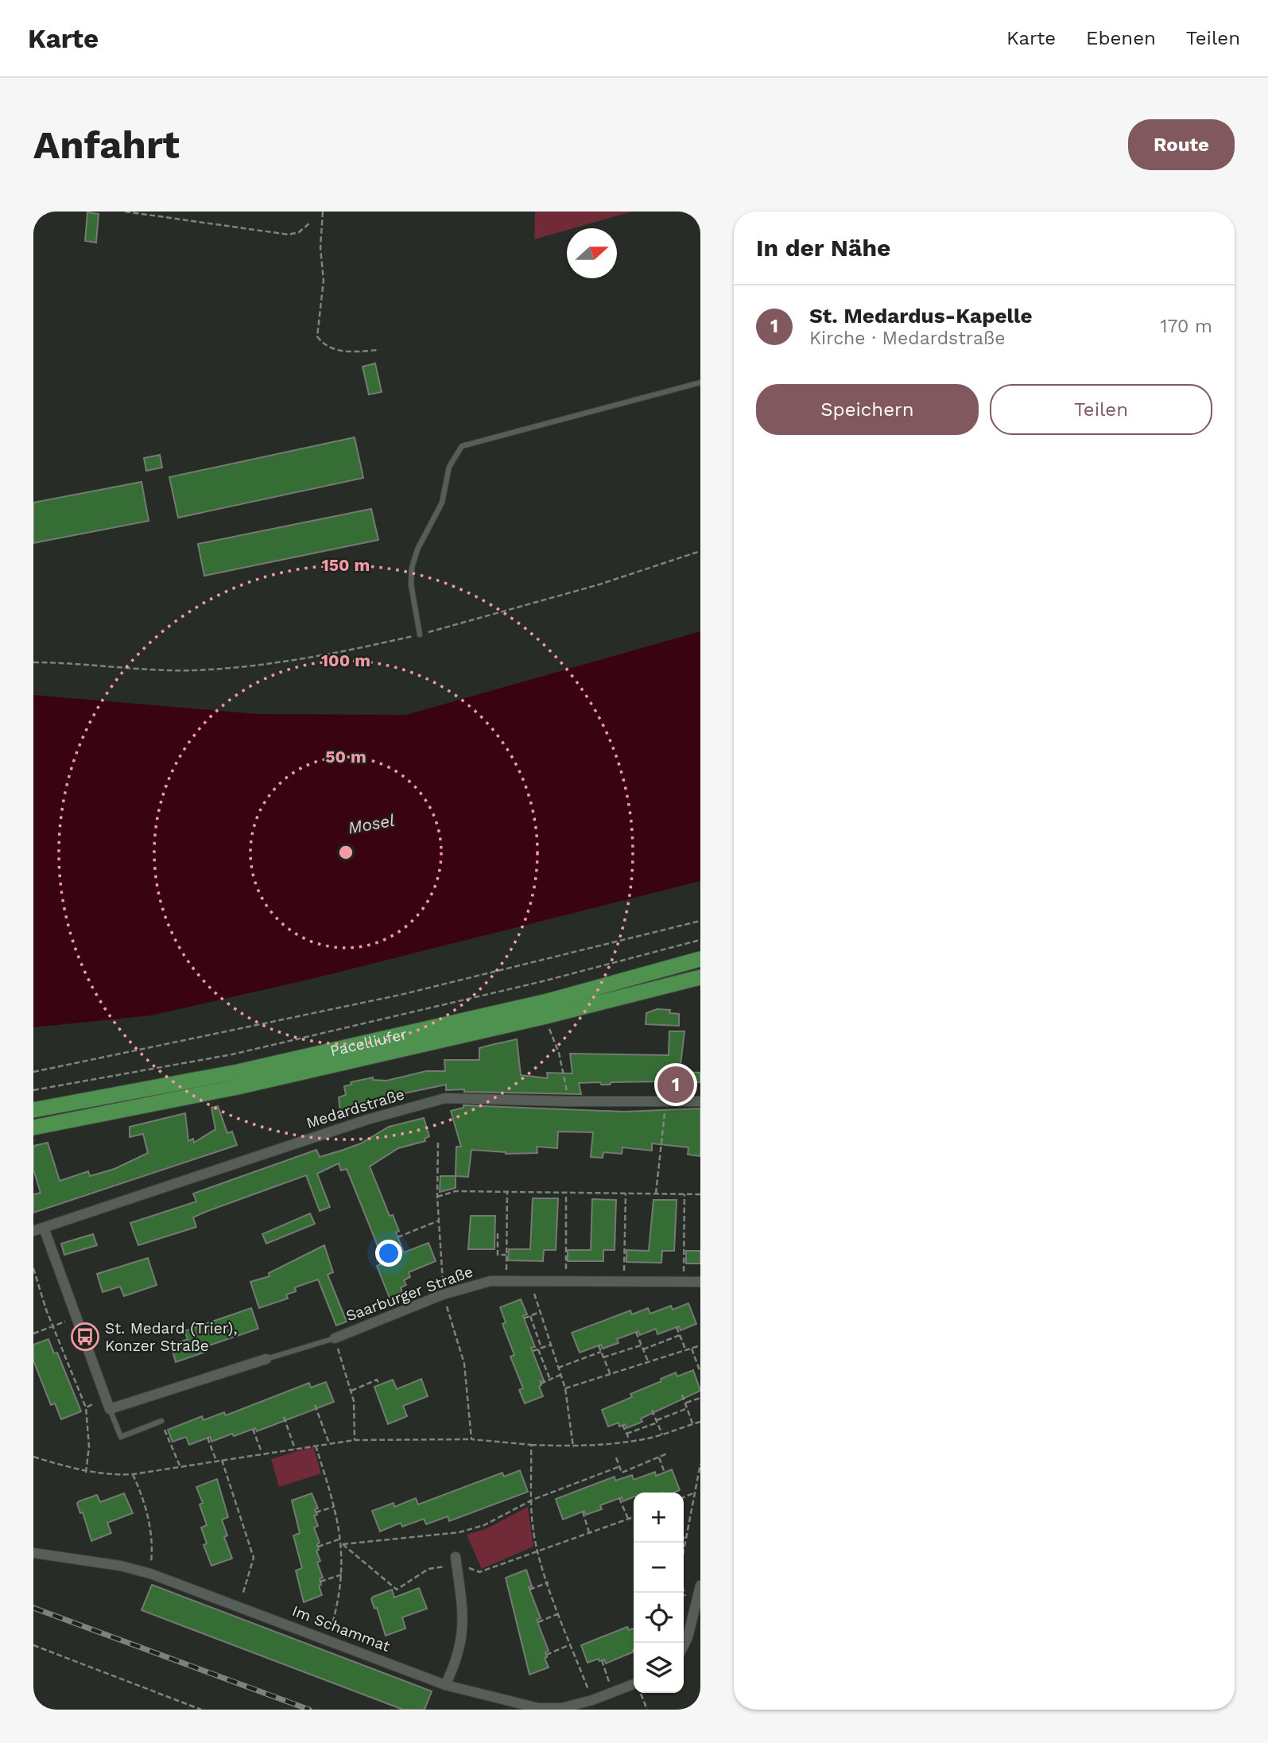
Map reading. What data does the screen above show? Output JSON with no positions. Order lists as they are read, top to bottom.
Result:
{
  "streets": {
    "main road": ["Pacelliufer"],
    "street": ["Medardstraße", "Saarburger Straße", "Im Schammat"]
  },
  "water": ["Mosel"],
  "places": {
    "bus stop": ["St. Medard (Trier), Konzer Straße"]
  },
  "north": "right",
  "page": {
    "header": "Karte",
    "nav": ["Karte", "Ebenen", "Teilen"],
    "buttons": [
      "Route",
      ["Speichern", "Teilen"]
    ],
    "title": "Anfahrt",
    "heading": "In der Nähe",
    "list": [
      {
        "mark": "1",
        "name": "St. Medardus-Kapelle",
        "note": "Kirche · Medardstraße",
        "value": "170 m"
      }
    ],
    "pins": "1",
    "map_buttons": ["+", "−"]
  },
  "rings": ["150 m", "100 m", "50 m"]
}
